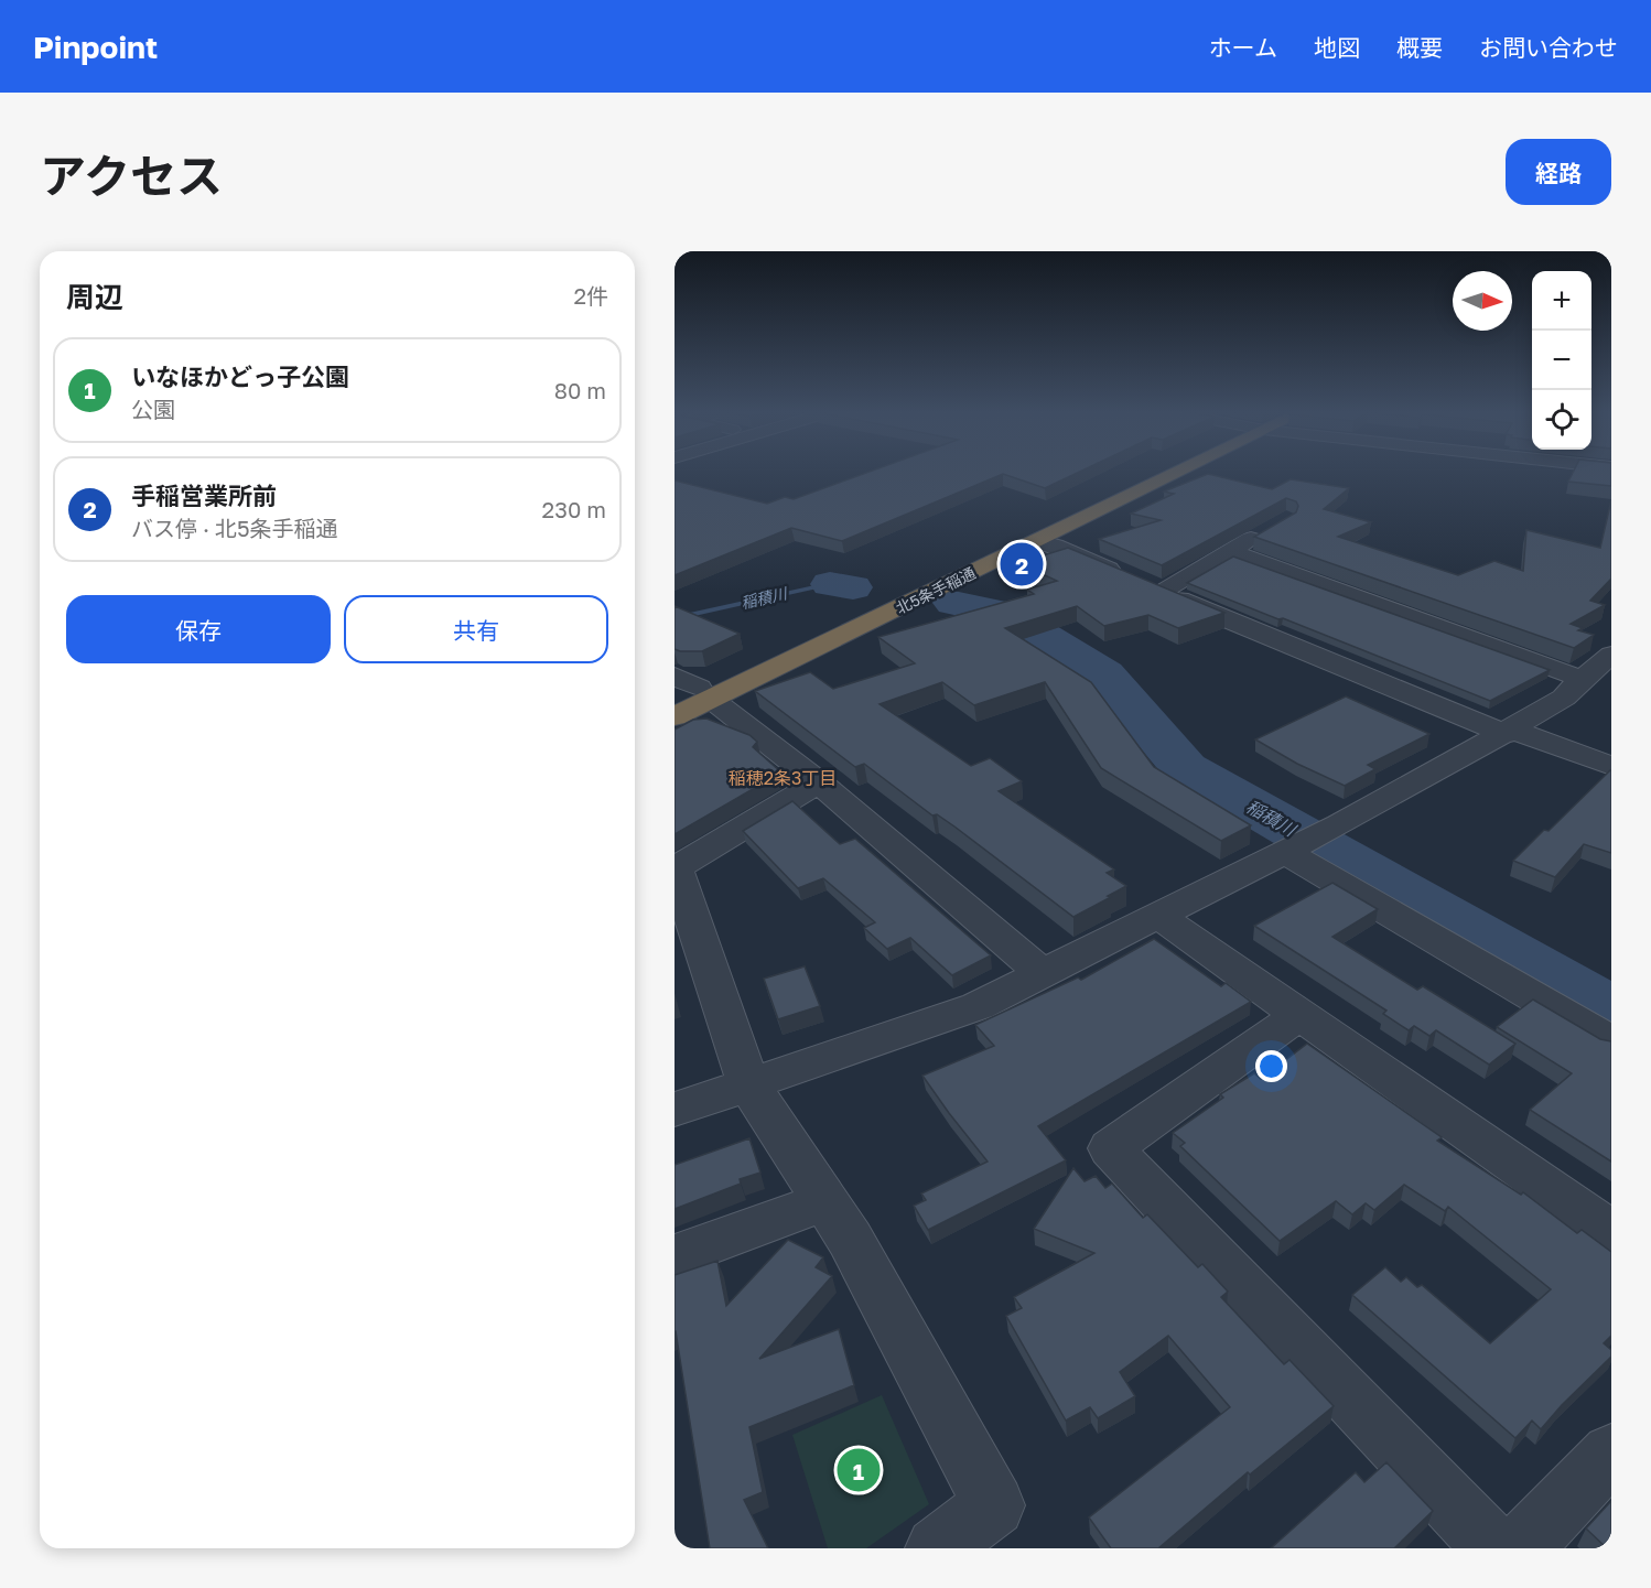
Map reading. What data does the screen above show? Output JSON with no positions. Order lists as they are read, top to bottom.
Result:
{
  "streets": {
    "highway": ["北5条手稲通"]
  },
  "districts": ["稲穂2条3丁目"],
  "water": ["稲積川"],
  "north": "right",
  "page": {
    "header": "Pinpoint",
    "nav": [
      "ホーム",
      "地図",
      "概要",
      "お問い合わせ"
    ],
    "title": "アクセス",
    "buttons": [
      "経路",
      ["保存", "共有"]
    ],
    "heading": ["周辺", "2件"],
    "map_buttons": ["+", "−"],
    "list": [
      {
        "mark": "1",
        "name": "いなほかどっ子公園",
        "note": "公園",
        "value": "80 m"
      },
      {
        "mark": "2",
        "name": "手稲営業所前",
        "note": "バス停 · 北5条手稲通",
        "value": "230 m"
      }
    ],
    "pins": ["2", "1"]
  }
}
